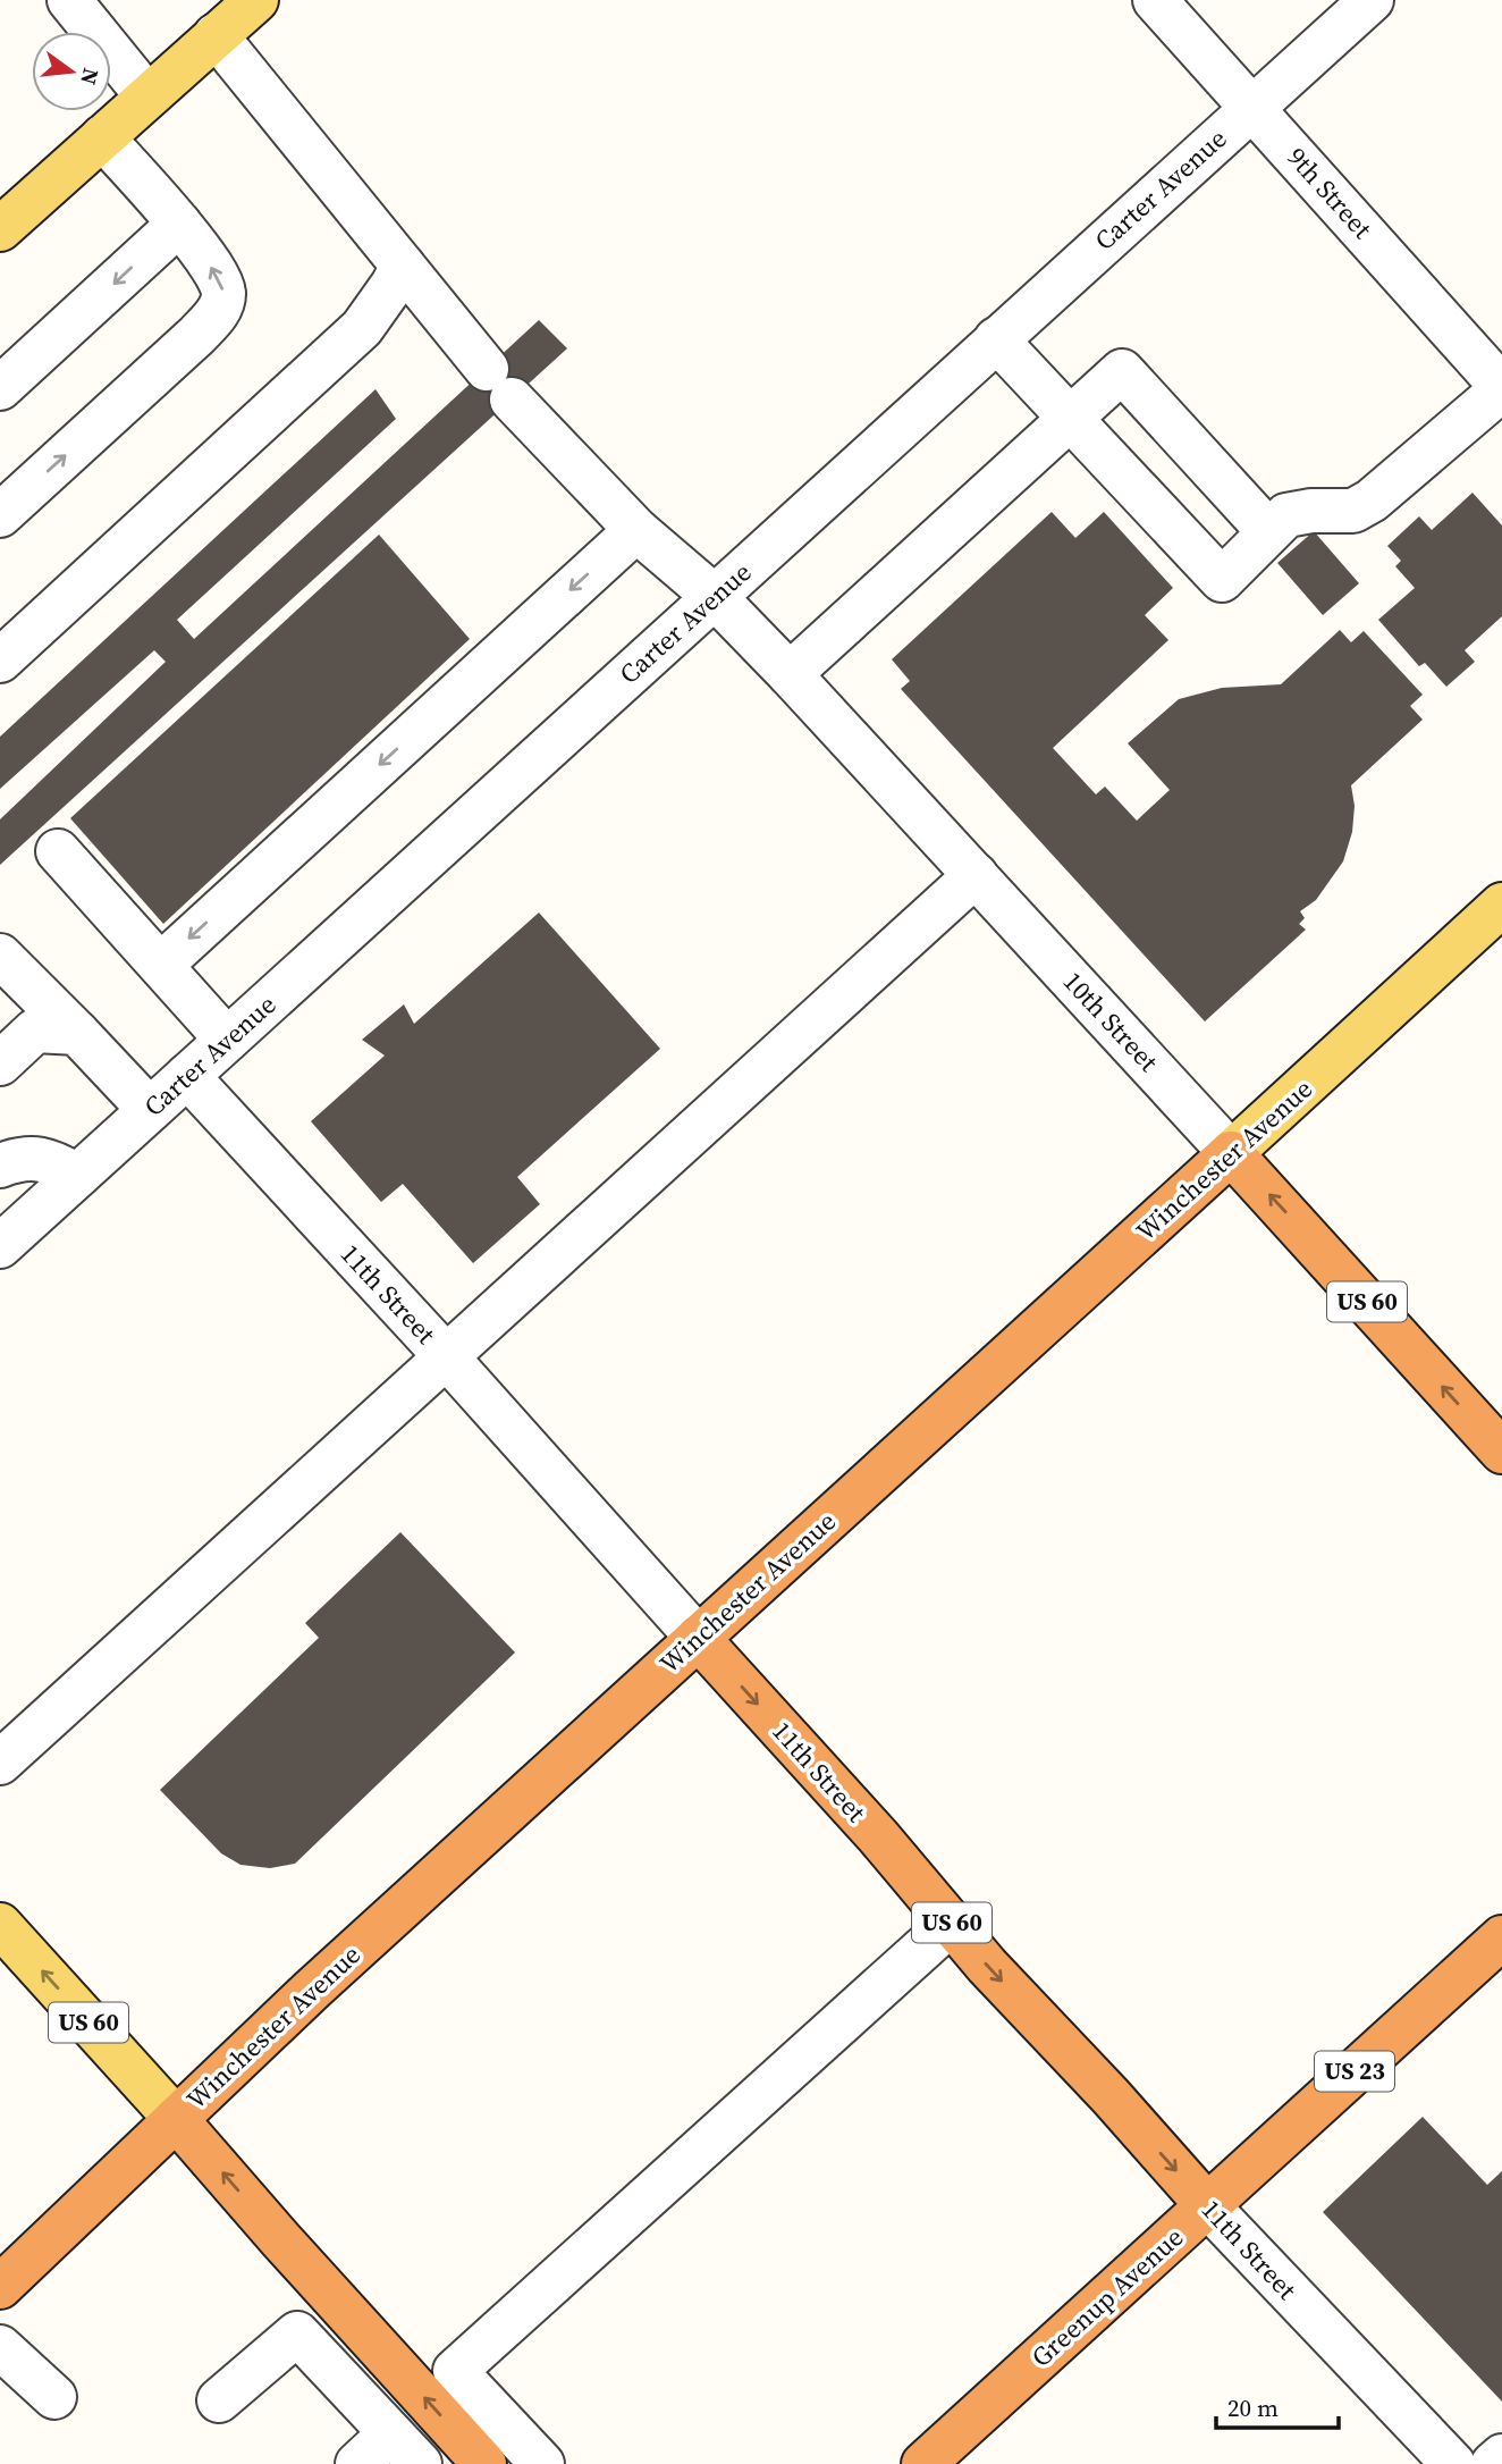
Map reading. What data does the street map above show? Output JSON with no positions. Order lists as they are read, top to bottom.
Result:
{
  "streets": {
    "highway": [
      "10th Street",
      "Winchester Avenue",
      "11th Street",
      "US 60",
      "US 23",
      "Greenup Avenue"
    ],
    "street": ["Carter Avenue", "9th Street"]
  },
  "crossings": [
    ["Carter Avenue", "9th Street"],
    ["Carter Avenue", "10th Street"],
    ["Carter Avenue", "11th Street"],
    ["10th Street", "Winchester Avenue"],
    ["Winchester Avenue", "11th Street"],
    ["Winchester Avenue", "US 60"],
    ["11th Street", "Greenup Avenue"]
  ],
  "one_way": ["11th Street"],
  "scale_bar": "20 m",
  "north": "right"
}
